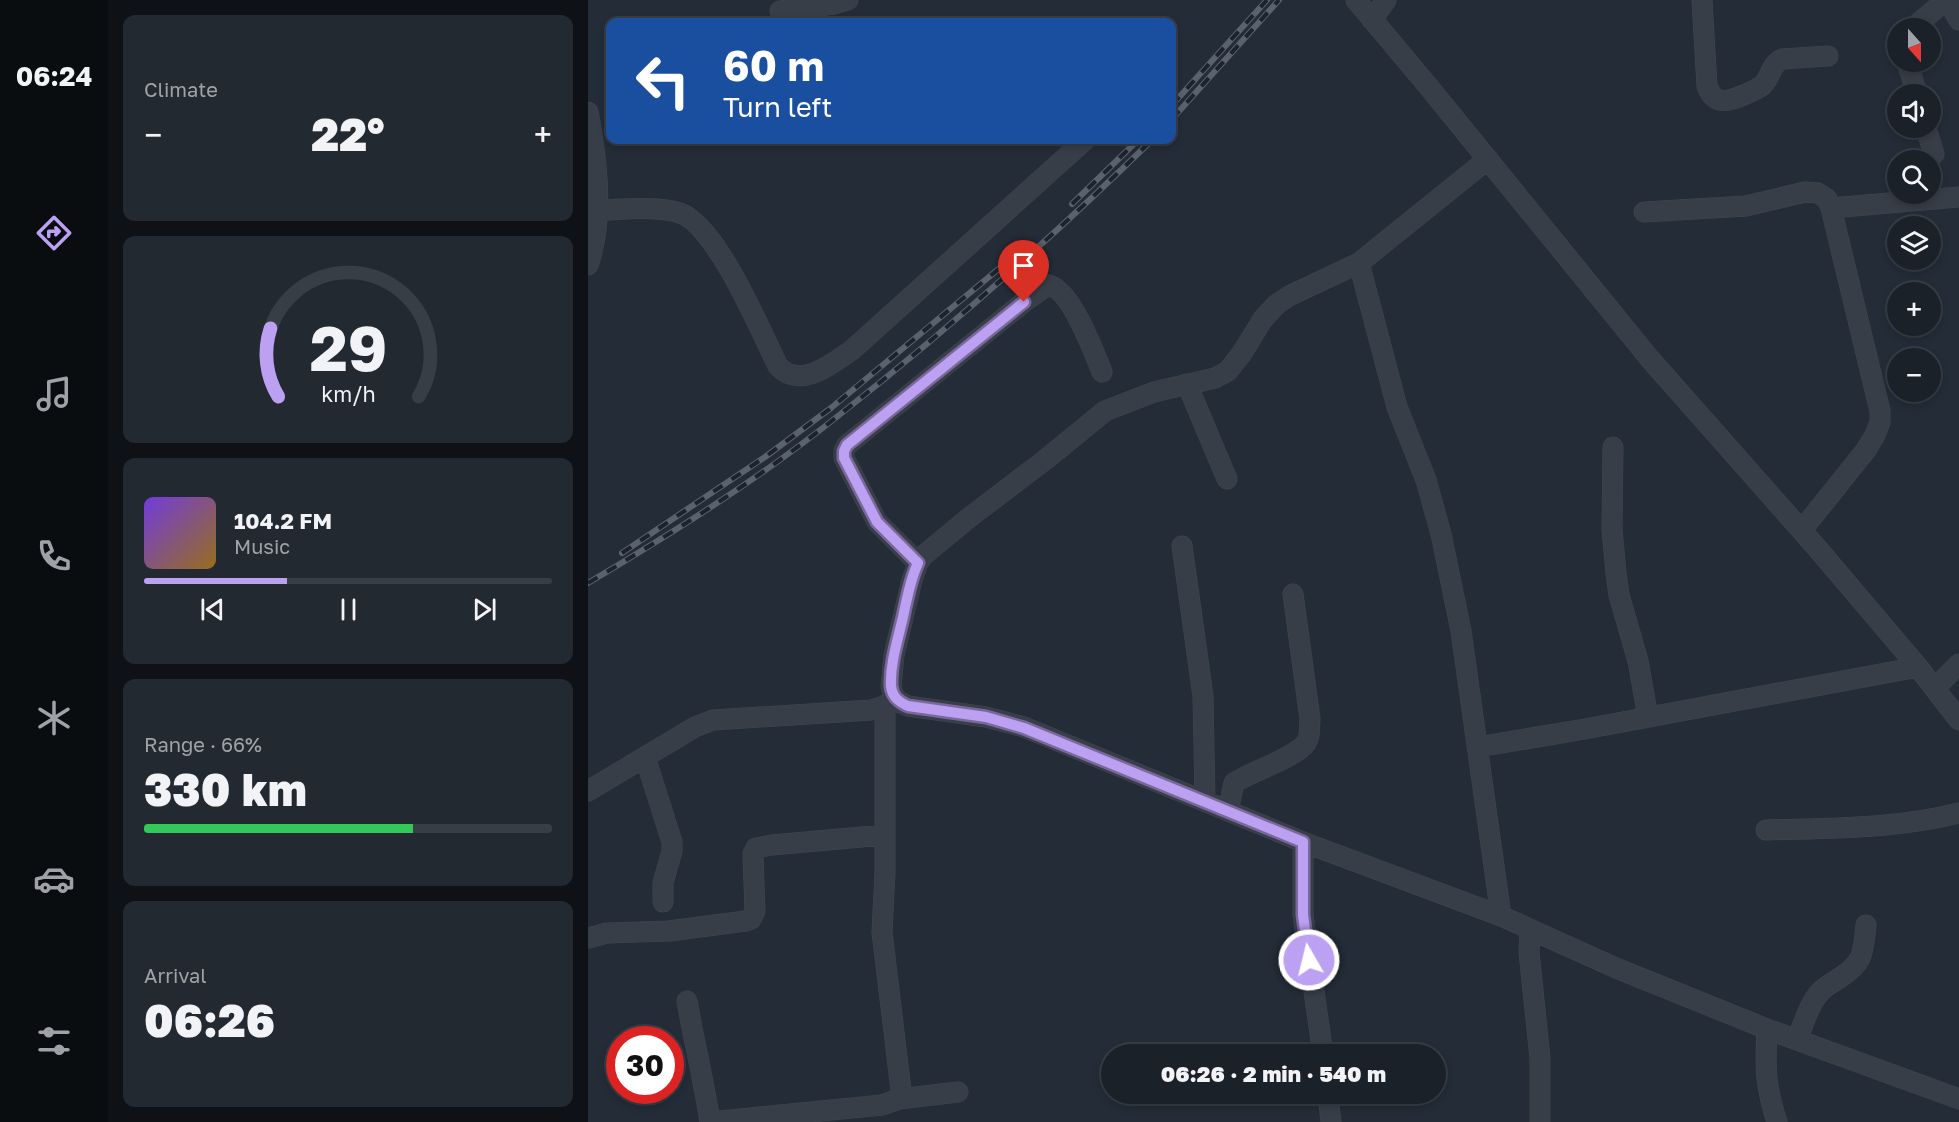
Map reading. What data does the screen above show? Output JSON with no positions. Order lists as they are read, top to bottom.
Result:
{
  "north": "bottom",
  "page": {
    "tabs": "06:24",
    "tile": [
      "Climate",
      ["Range · 66%", "330 km"],
      ["Arrival", "06:26"]
    ],
    "map_buttons": ["+", "−"],
    "turn": ["60 m", "Turn left"],
    "heat": ["−", "22°", "+"],
    "song": ["104.2 FM", "Music"],
    "limit": "30",
    "trip": "06:26 · 2 min · 540 m",
    "gauge": ["29", "km/h"]
  }
}
